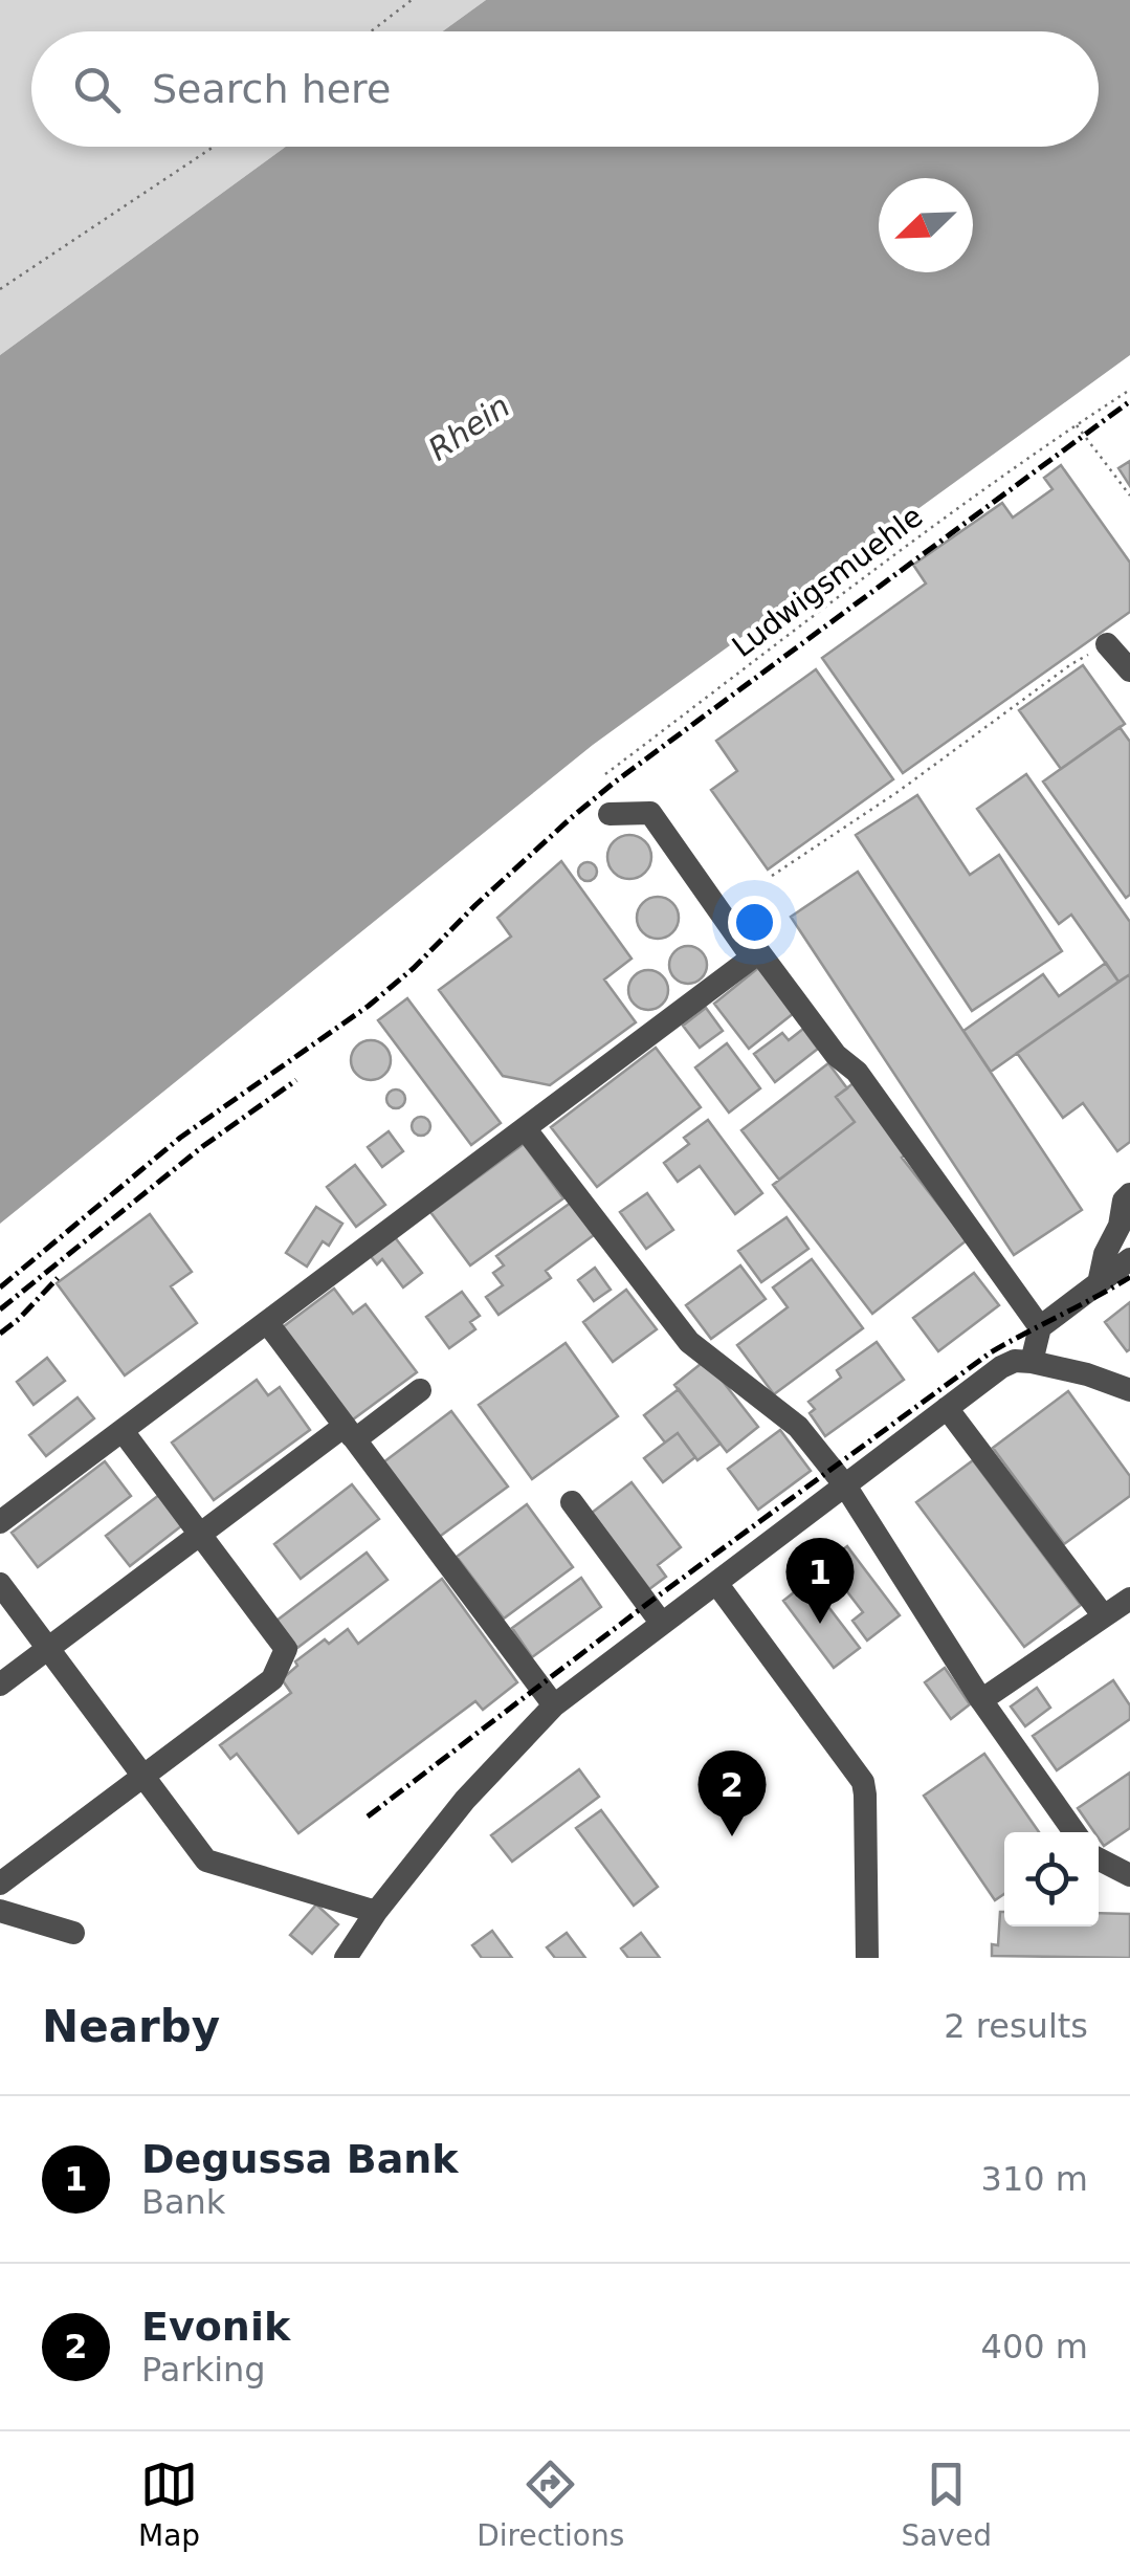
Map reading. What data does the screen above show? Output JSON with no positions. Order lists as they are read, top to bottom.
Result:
{
  "streets": {
    "path": ["Ludwigsmuehle"]
  },
  "water": ["Rhein"],
  "north": "bottom left",
  "page": {
    "search": "Search here",
    "pins": ["1", "2"],
    "heading": ["Nearby", "2 results"],
    "list": [
      {
        "mark": "1",
        "name": "Degussa Bank",
        "note": "Bank",
        "value": "310 m"
      },
      {
        "mark": "2",
        "name": "Evonik",
        "note": "Parking",
        "value": "400 m"
      }
    ],
    "nav": ["Map", "Directions", "Saved"]
  }
}
